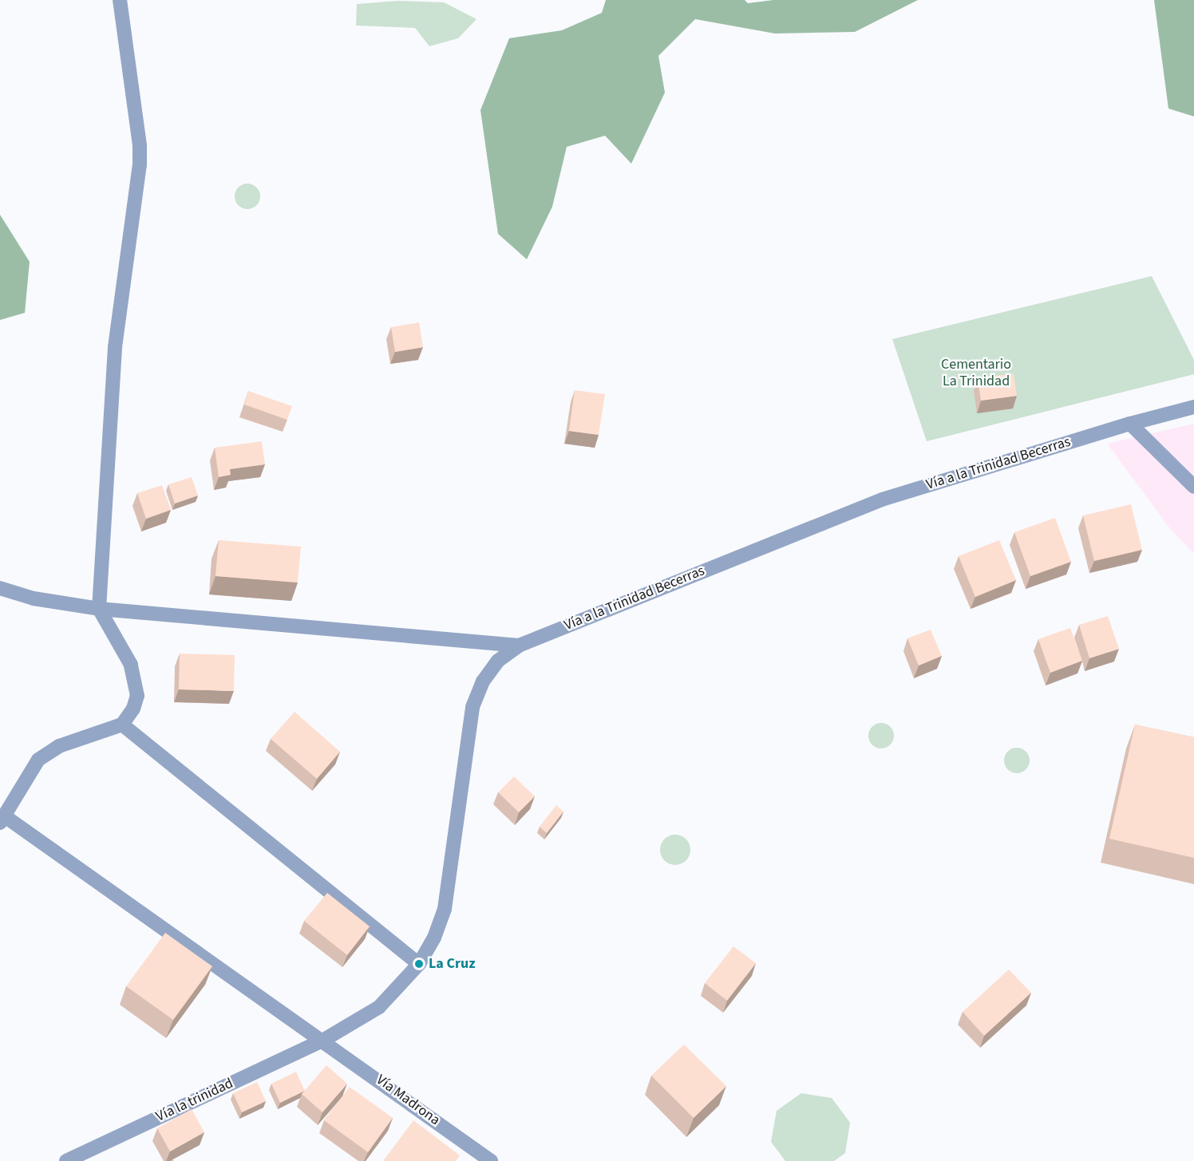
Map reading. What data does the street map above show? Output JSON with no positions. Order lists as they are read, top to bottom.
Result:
{
  "streets": {
    "street": ["Vía a la Trinidad Becerras", "Vía la trinidad", "Vía Madrona"]
  },
  "crossings": [
    ["Vía a la Trinidad Becerras", "Vía la trinidad"],
    ["Vía a la Trinidad Becerras", "Vía Madrona"],
    ["Vía la trinidad", "Vía Madrona"]
  ],
  "parks": ["Cementario La Trinidad"],
  "places": ["La Cruz"]
}
